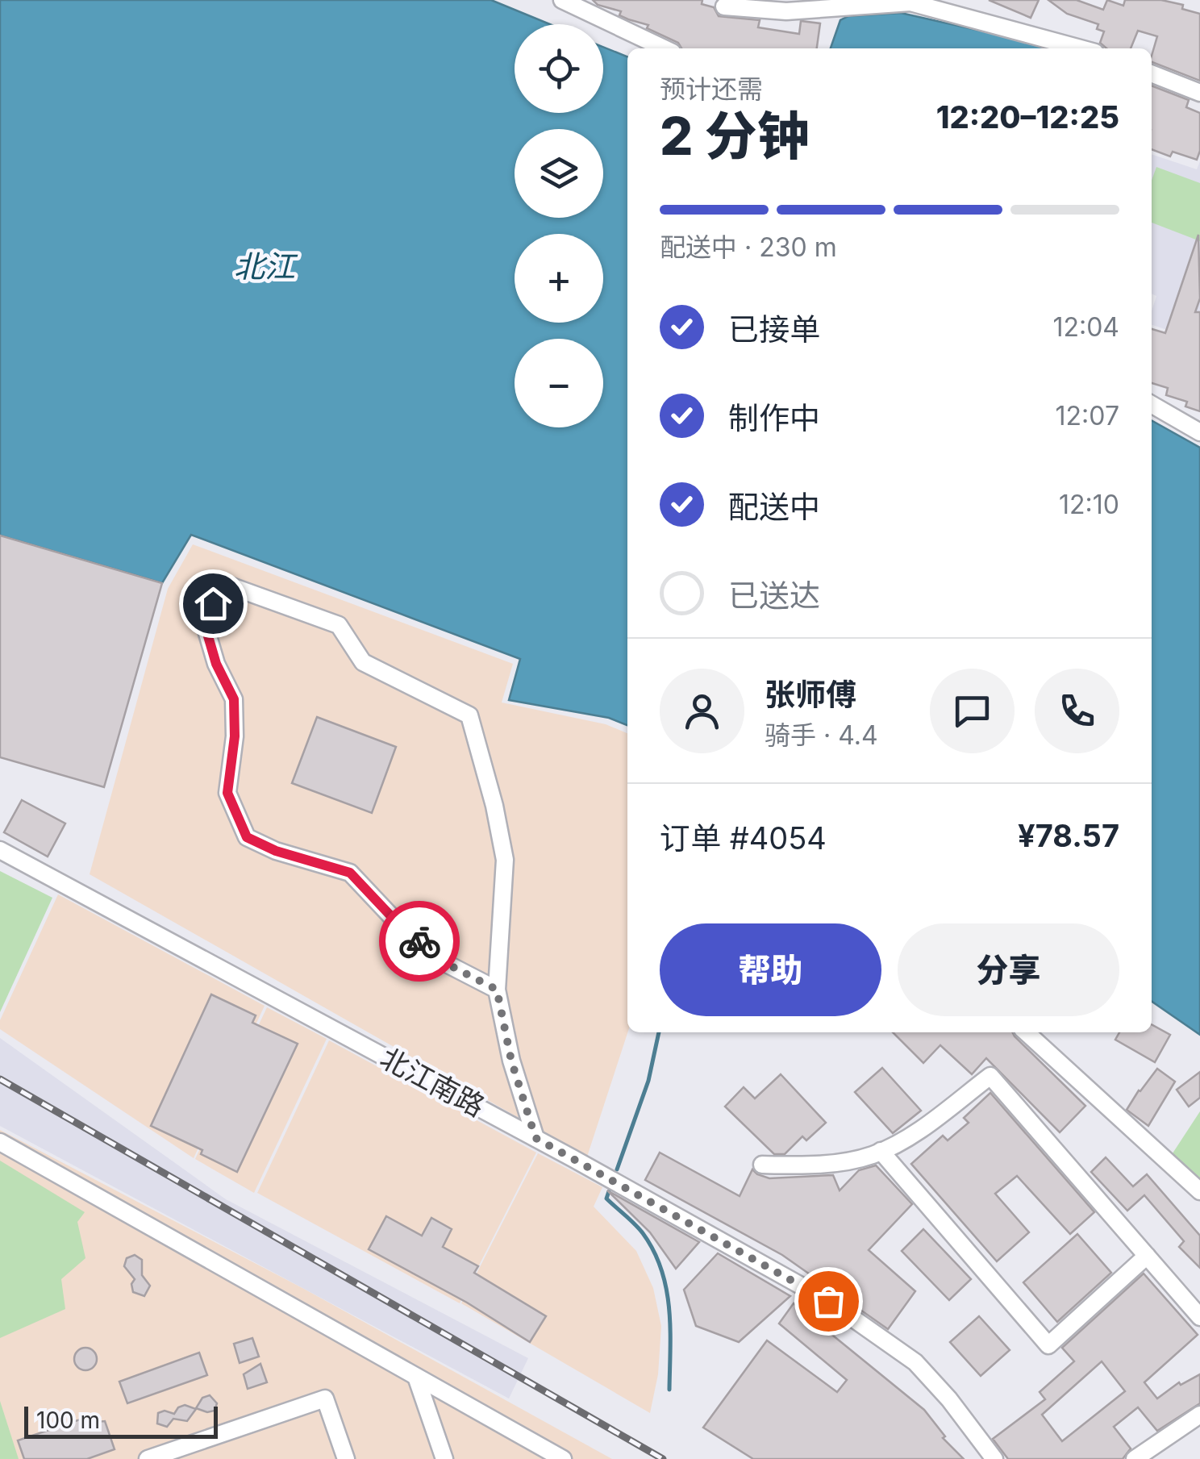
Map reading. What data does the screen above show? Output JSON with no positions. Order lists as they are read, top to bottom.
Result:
{
  "streets": {
    "street": ["北江南路"]
  },
  "water": ["北江"],
  "scale_bar": "100 m",
  "page": {
    "map_buttons": ["+", "−"],
    "heading": ["2 分钟", "预计还需", "12:20–12:25"],
    "panel": [
      "张师傅",
      "骑手 · 4.4",
      "订单 #4054",
      "¥78.57"
    ],
    "bar": "配送中 · 230 m",
    "list": [
      ["已接单", "12:04"],
      ["制作中", "12:07"],
      ["配送中", "12:10"],
      "已送达"
    ],
    "buttons": ["帮助", "分享"],
    "scale": "100 m"
  }
}
